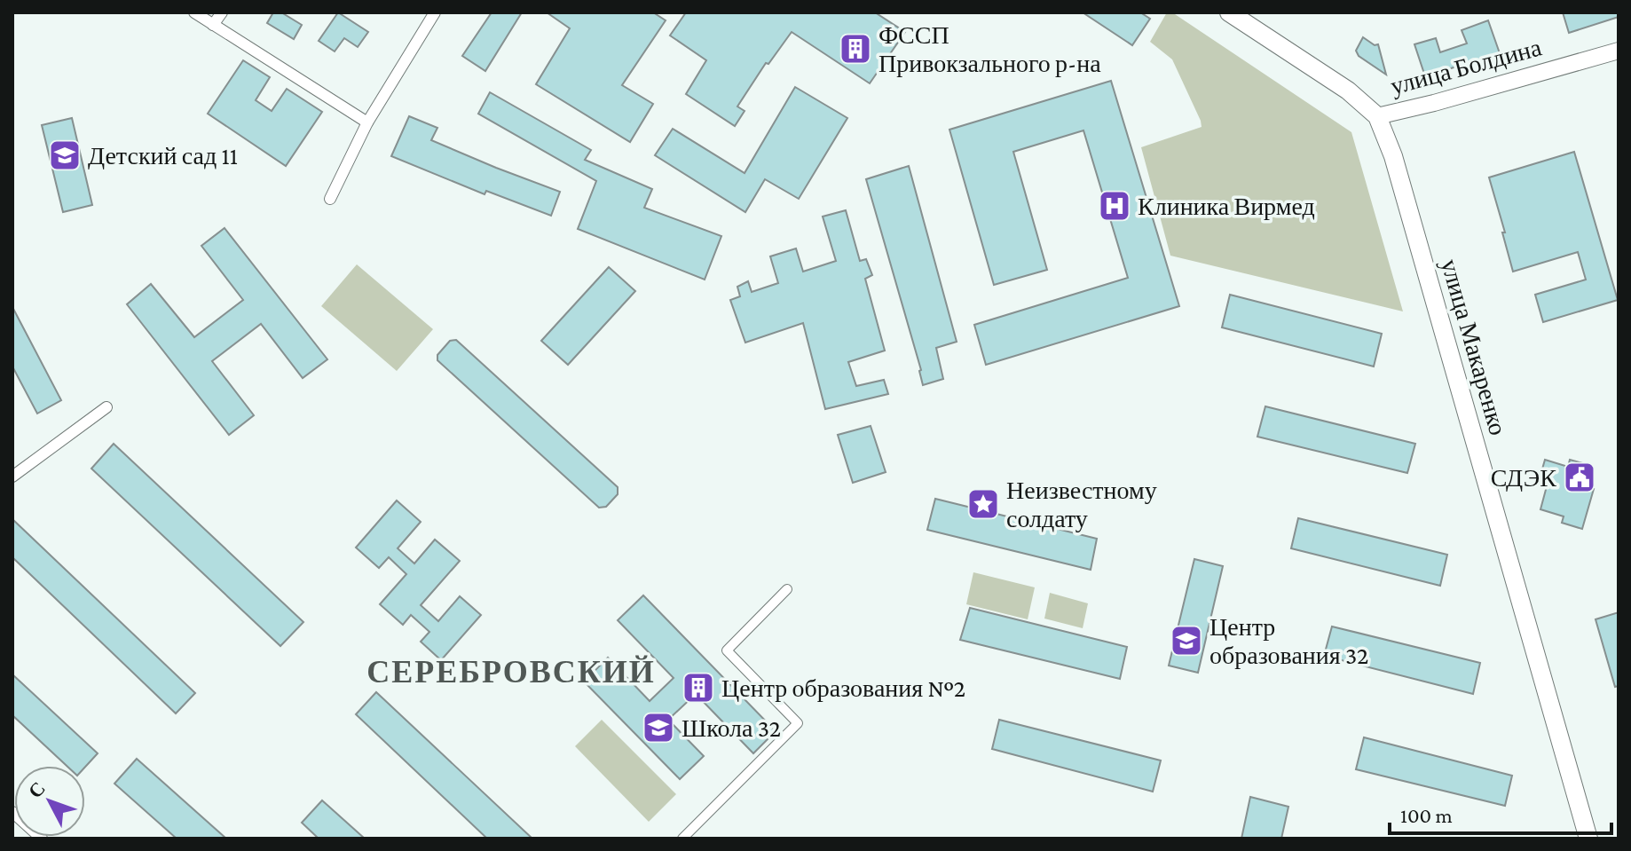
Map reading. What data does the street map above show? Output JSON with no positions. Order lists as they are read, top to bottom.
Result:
{
  "streets": {
    "main road": ["улица Болдина", "улица Макаренко"]
  },
  "crossings": [
    ["улица Болдина", "улица Макаренко"]
  ],
  "districts": ["СЕРЕБРОВСКИЙ"],
  "places": {
    "building": ["ФССП Привокзального р-на", "Центр образования №2"],
    "school or university": ["Детский сад 11", "Центр образования 32", "Школа 32"],
    "hospital": ["Клиника Вирмед"],
    "public building": ["СДЭК"],
    "place": ["Неизвестному солдату"]
  },
  "scale_bar": "100 m",
  "north": "top left"
}
